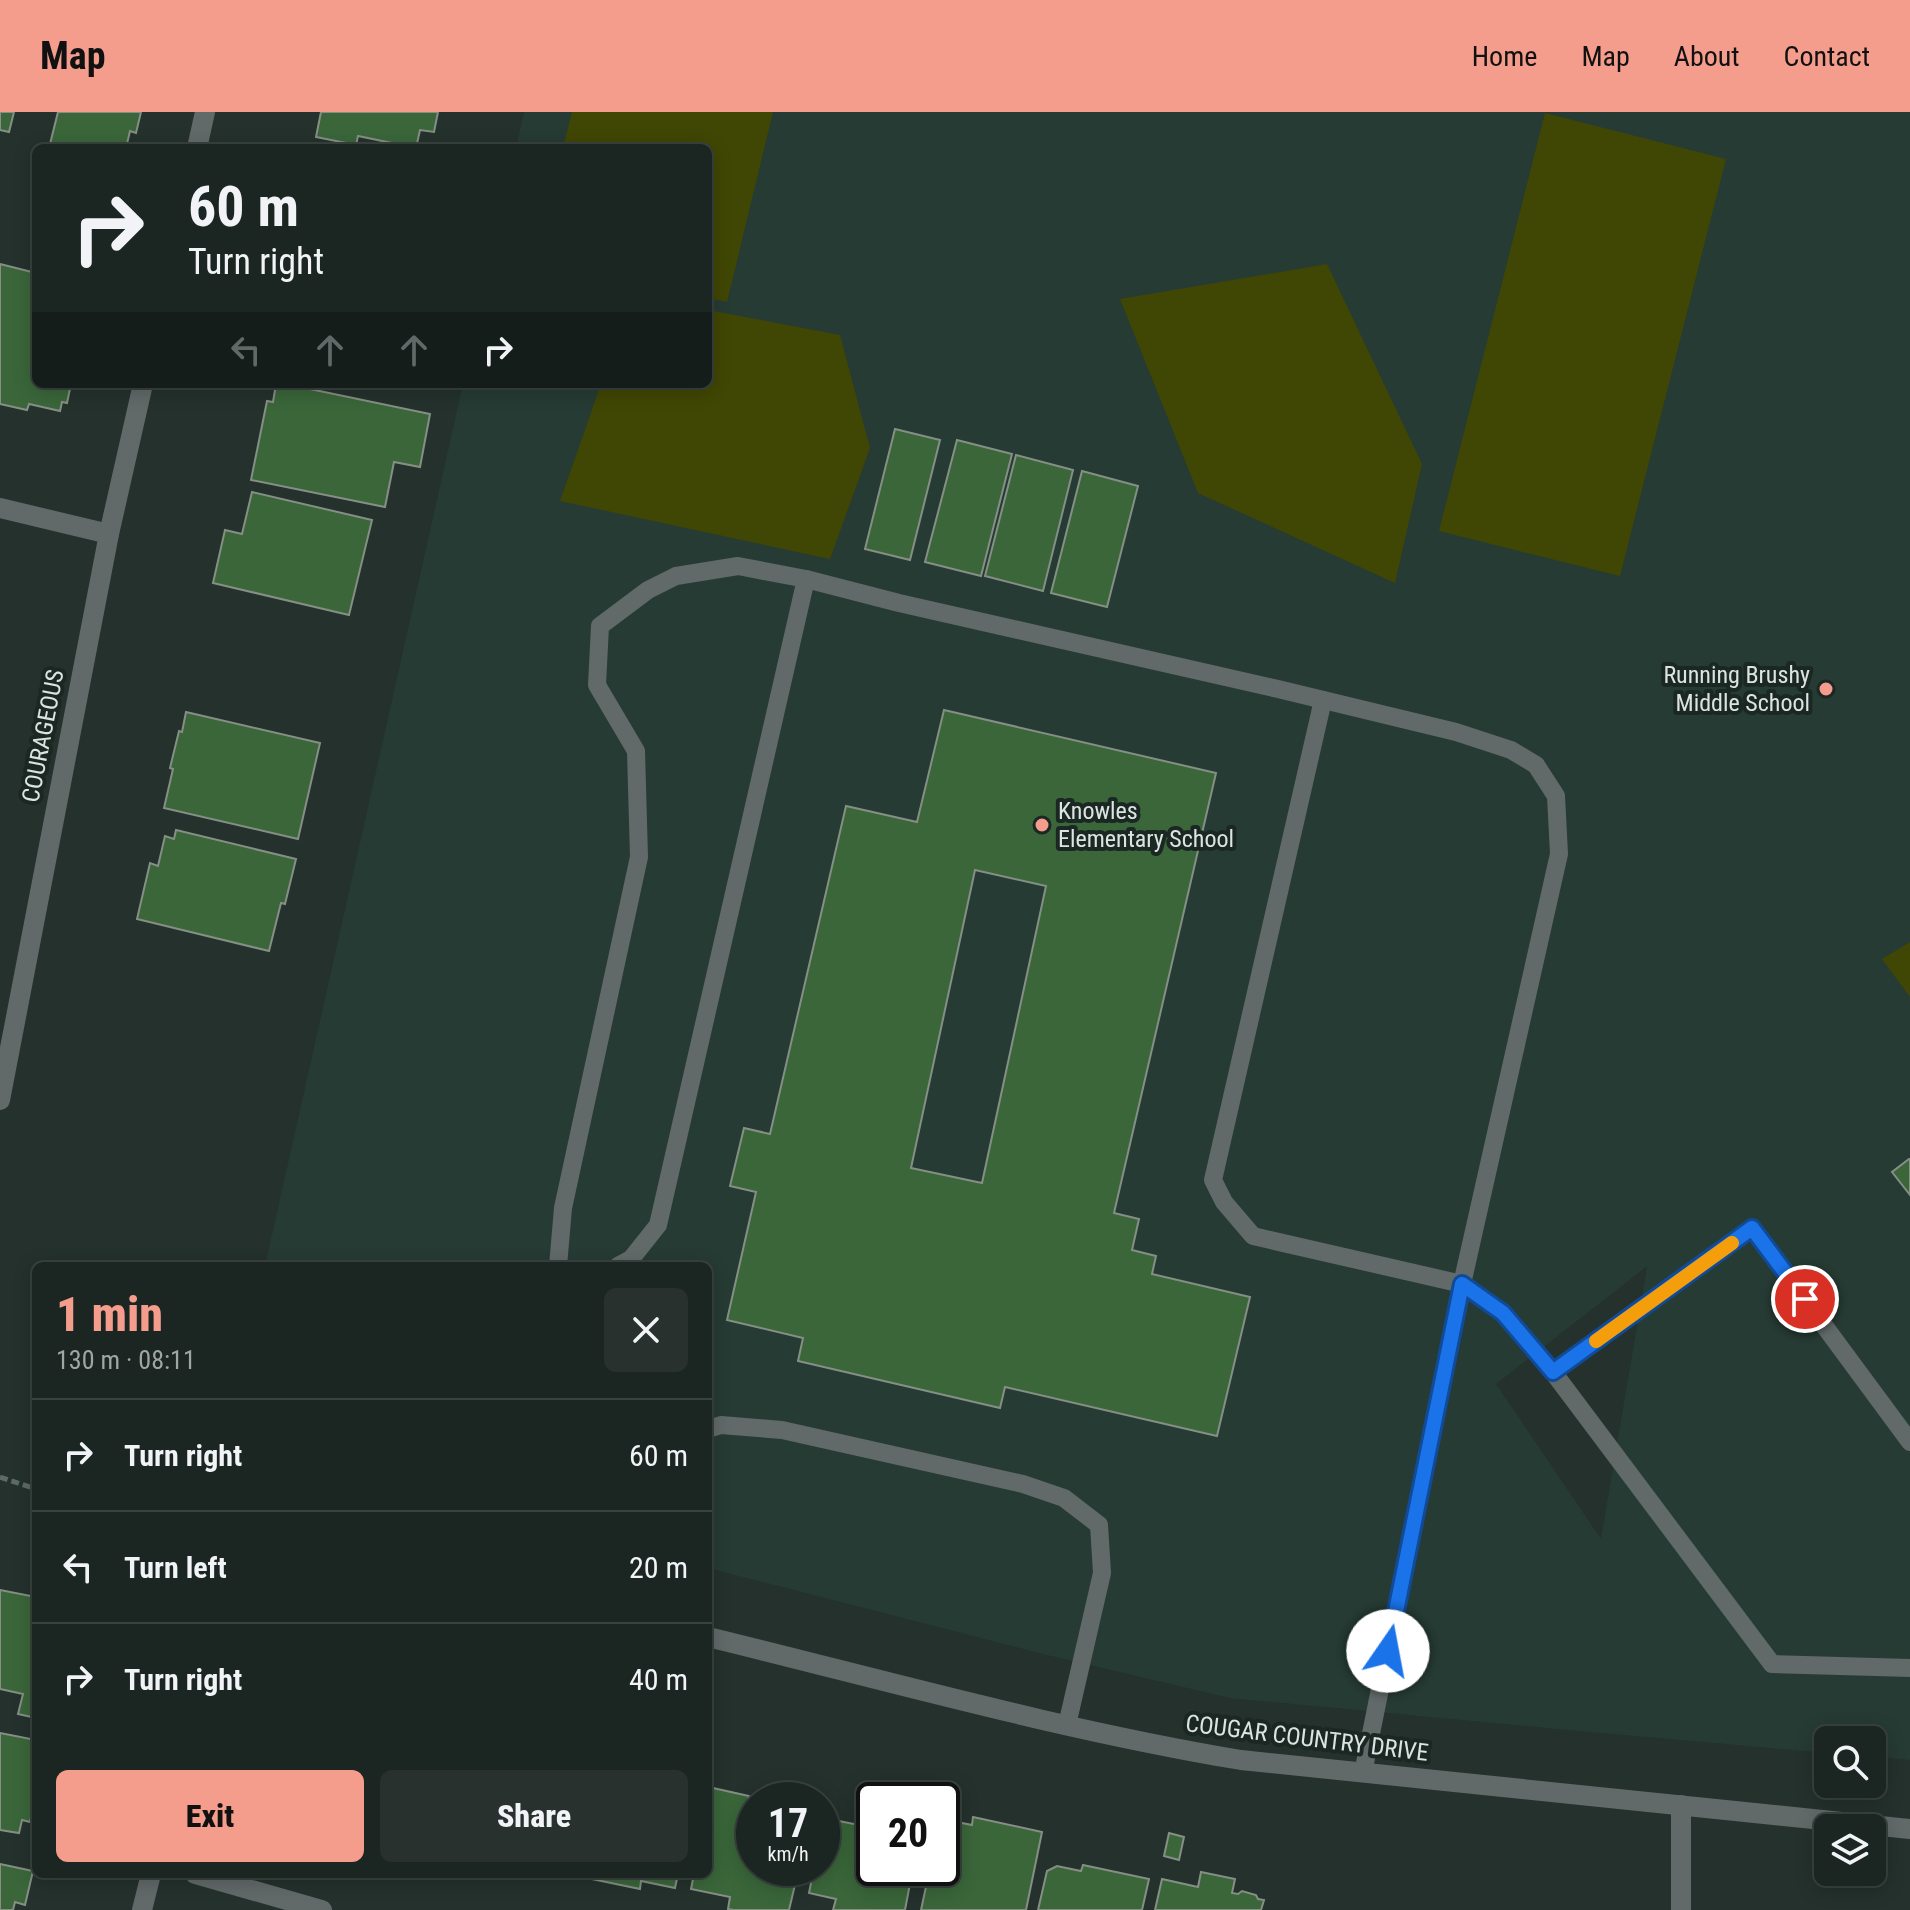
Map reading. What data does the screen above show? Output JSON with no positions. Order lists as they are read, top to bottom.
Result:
{
  "streets": {
    "street": ["COURAGEOUS", "COUGAR COUNTRY DRIVE"]
  },
  "places": ["Running Brushy Middle School", "Knowles Elementary School"],
  "page": {
    "header": "Map",
    "nav": [
      "Home",
      "Map",
      "About",
      "Contact"
    ],
    "turn": ["60 m", "Turn right"],
    "heading": ["1 min", "130 m · 08:11"],
    "list": [
      {
        "name": "Turn right",
        "value": "60 m"
      },
      {
        "name": "Turn left",
        "value": "20 m"
      },
      {
        "name": "Turn right",
        "value": "40 m"
      }
    ],
    "buttons": ["Exit", "Share"],
    "speed": "17 km/h",
    "limit": "20"
  }
}
